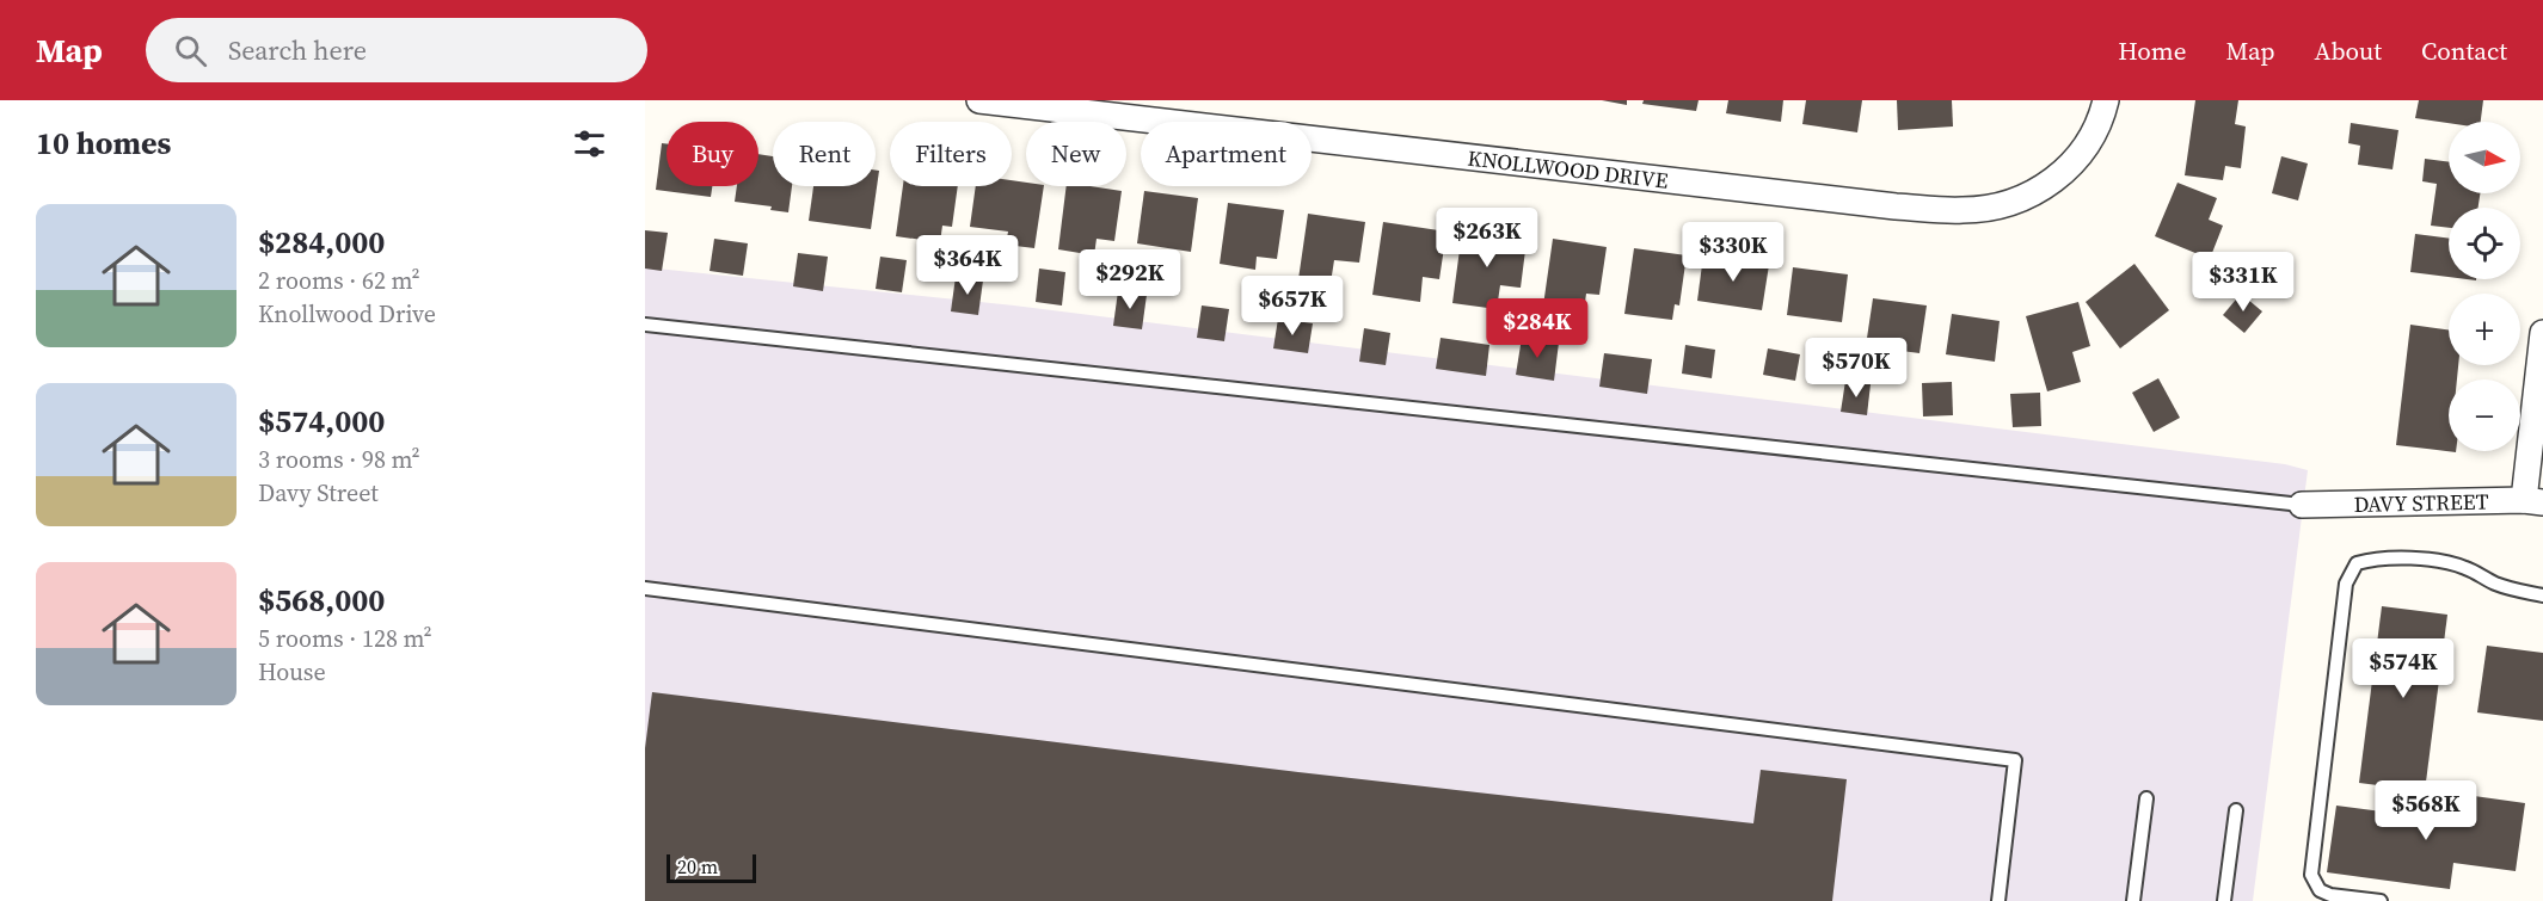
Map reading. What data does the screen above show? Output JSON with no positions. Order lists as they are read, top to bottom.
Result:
{
  "streets": {
    "street": ["KNOLLWOOD DRIVE", "DAVY STREET"]
  },
  "scale_bar": "20 m",
  "north": "right",
  "page": {
    "header": "Map",
    "search": "Search here",
    "nav": [
      "Home",
      "Map",
      "About",
      "Contact"
    ],
    "heading": "10 homes",
    "map_buttons": ["+", "−"],
    "chip": [
      "Buy",
      "Rent",
      "Filters",
      "New",
      "Apartment"
    ],
    "list": [
      {
        "name": "$284,000",
        "note": "2 rooms · 62 m² · Knollwood Drive"
      },
      {
        "name": "$574,000",
        "note": "3 rooms · 98 m² · Davy Street"
      },
      {
        "name": "$568,000",
        "note": "5 rooms · 128 m² · House"
      }
    ],
    "price": [
      "$263K",
      "$330K",
      "$364K",
      "$292K",
      "$331K",
      "$657K",
      "$284K",
      "$570K",
      "$574K",
      "$568K"
    ],
    "scale": "20 m"
  }
}
